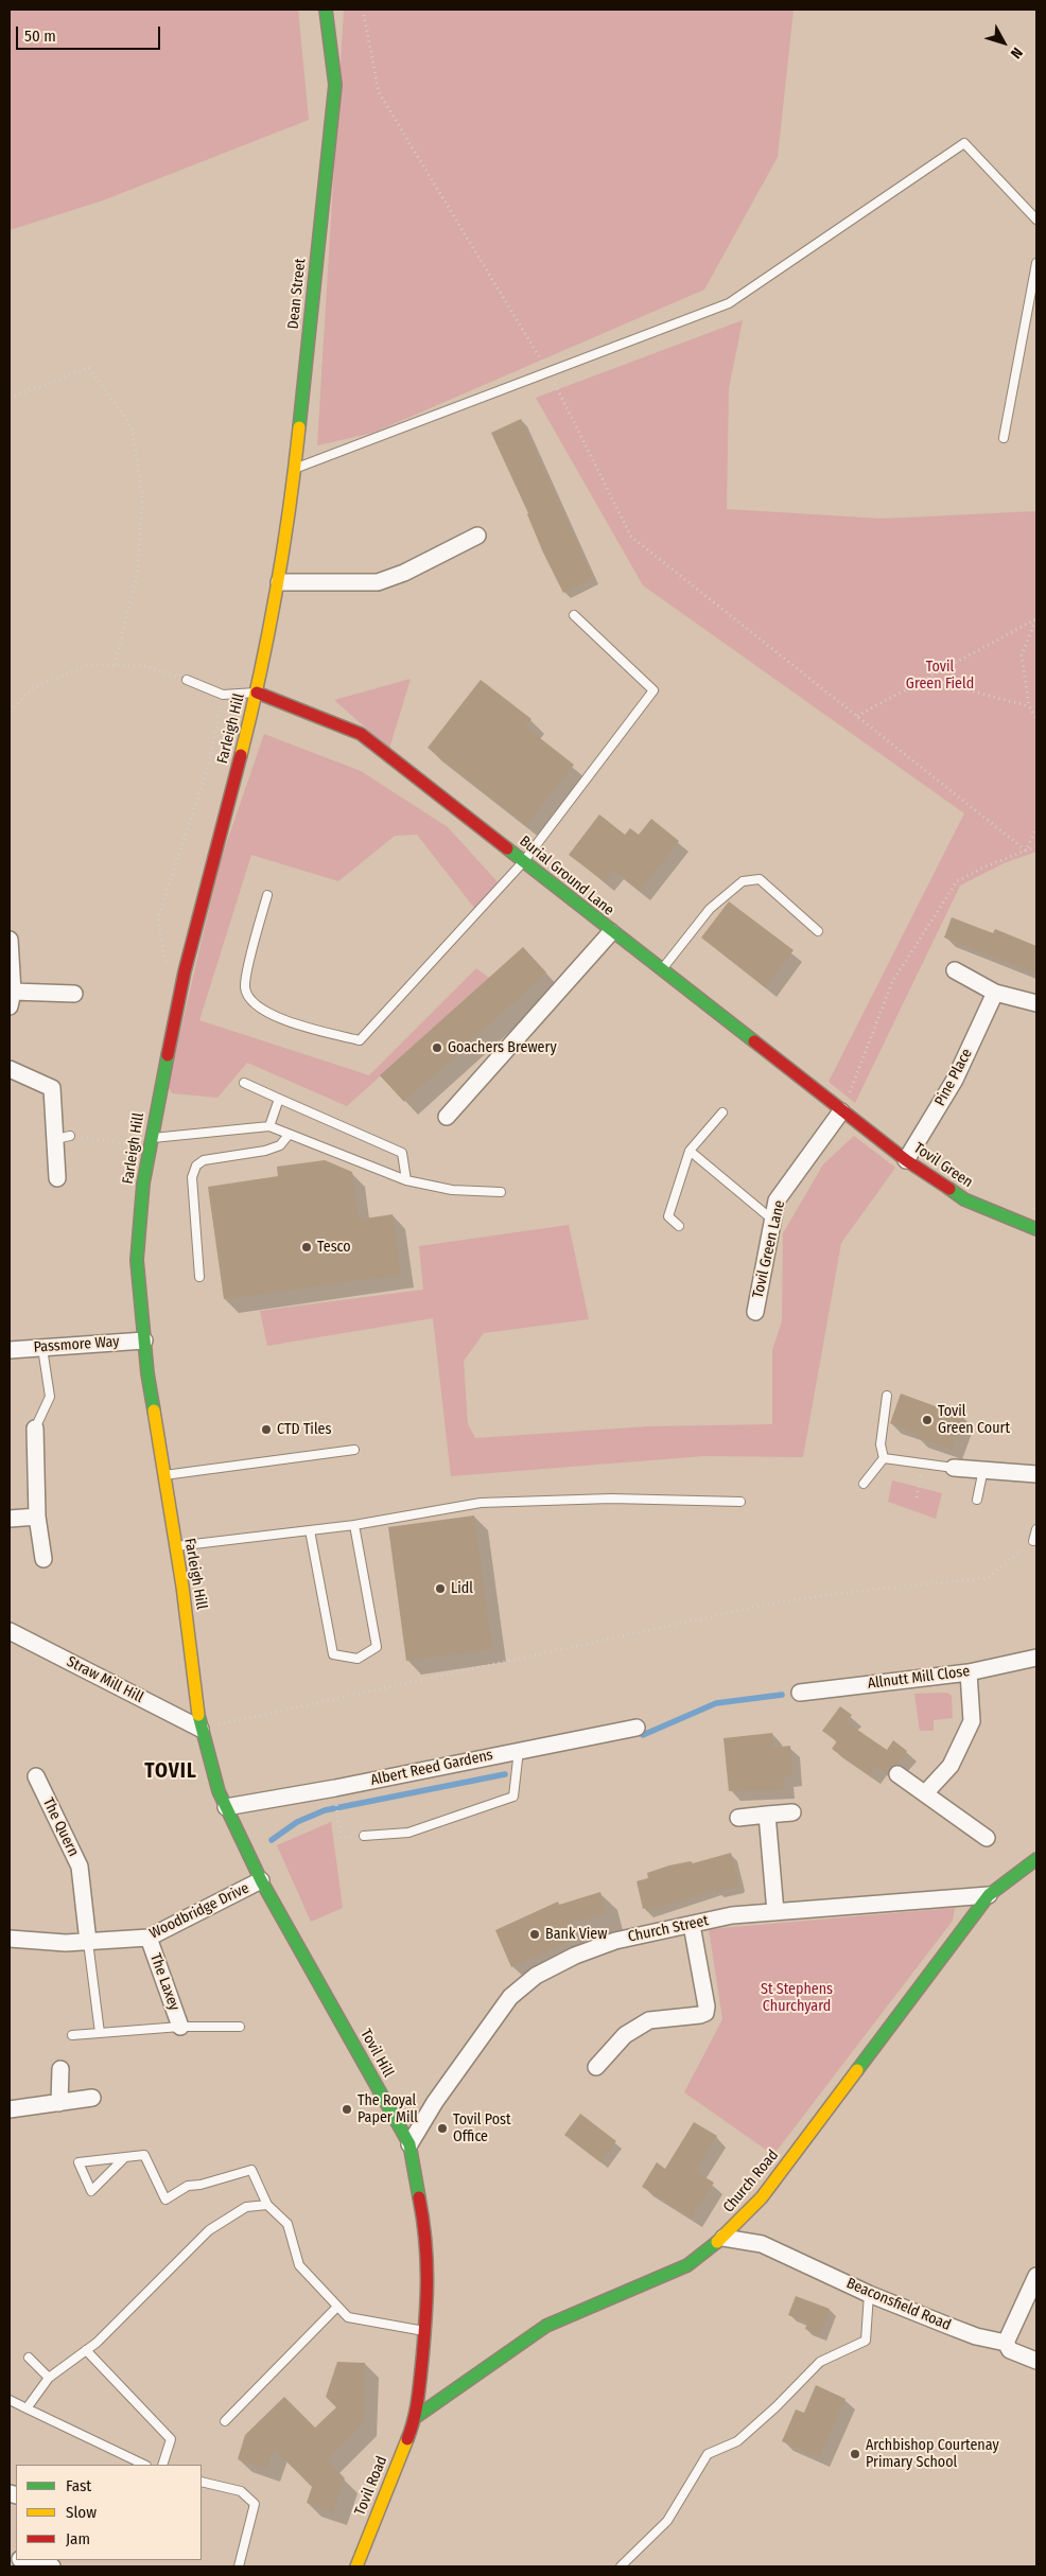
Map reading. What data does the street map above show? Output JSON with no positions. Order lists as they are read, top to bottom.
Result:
{
  "streets": {
    "main road": [
      "Dean Street",
      "Farleigh Hill",
      "Burial Ground Lane",
      "Tovil Green",
      "Tovil Hill",
      "Church Road",
      "Tovil Road"
    ],
    "street": [
      "Pine Place",
      "Tovil Green Lane",
      "Passmore Way",
      "Allnutt Mill Close",
      "Straw Mill Hill",
      "Albert Reed Gardens",
      "The Quern",
      "Woodbridge Drive",
      "Church Street",
      "The Laxey",
      "Beaconsfield Road"
    ]
  },
  "crossings": [
    ["Dean Street", "Farleigh Hill"],
    ["Farleigh Hill", "Burial Ground Lane"],
    ["Farleigh Hill", "Passmore Way"],
    ["Farleigh Hill", "Straw Mill Hill"],
    ["Farleigh Hill", "Tovil Hill"],
    ["Burial Ground Lane", "Tovil Green"],
    ["Burial Ground Lane", "Tovil Green Lane"],
    ["Pine Place", "Tovil Green"],
    ["Tovil Green", "Tovil Green Lane"],
    ["Straw Mill Hill", "Tovil Hill"],
    ["Albert Reed Gardens", "Tovil Hill"],
    ["The Quern", "Woodbridge Drive"],
    ["Woodbridge Drive", "The Laxey"],
    ["Woodbridge Drive", "Tovil Hill"],
    ["Church Street", "Tovil Hill"],
    ["Church Street", "Church Road"],
    ["Tovil Hill", "Church Road"],
    ["Tovil Hill", "Tovil Road"],
    ["Church Road", "Beaconsfield Road"],
    ["Church Road", "Tovil Road"]
  ],
  "districts": ["TOVIL"],
  "parks": ["Tovil Green Field", "St Stephens Churchyard"],
  "places": [
    "Goachers Brewery",
    "Tesco",
    "Tovil Green Court",
    "CTD Tiles",
    "Lidl",
    "Bank View",
    "The Royal Paper Mill",
    "Tovil Post Office",
    "Archbishop Courtenay Primary School"
  ],
  "legend": ["Fast", "Slow", "Jam"],
  "scale_bar": "50 m",
  "north": "bottom right"
}
